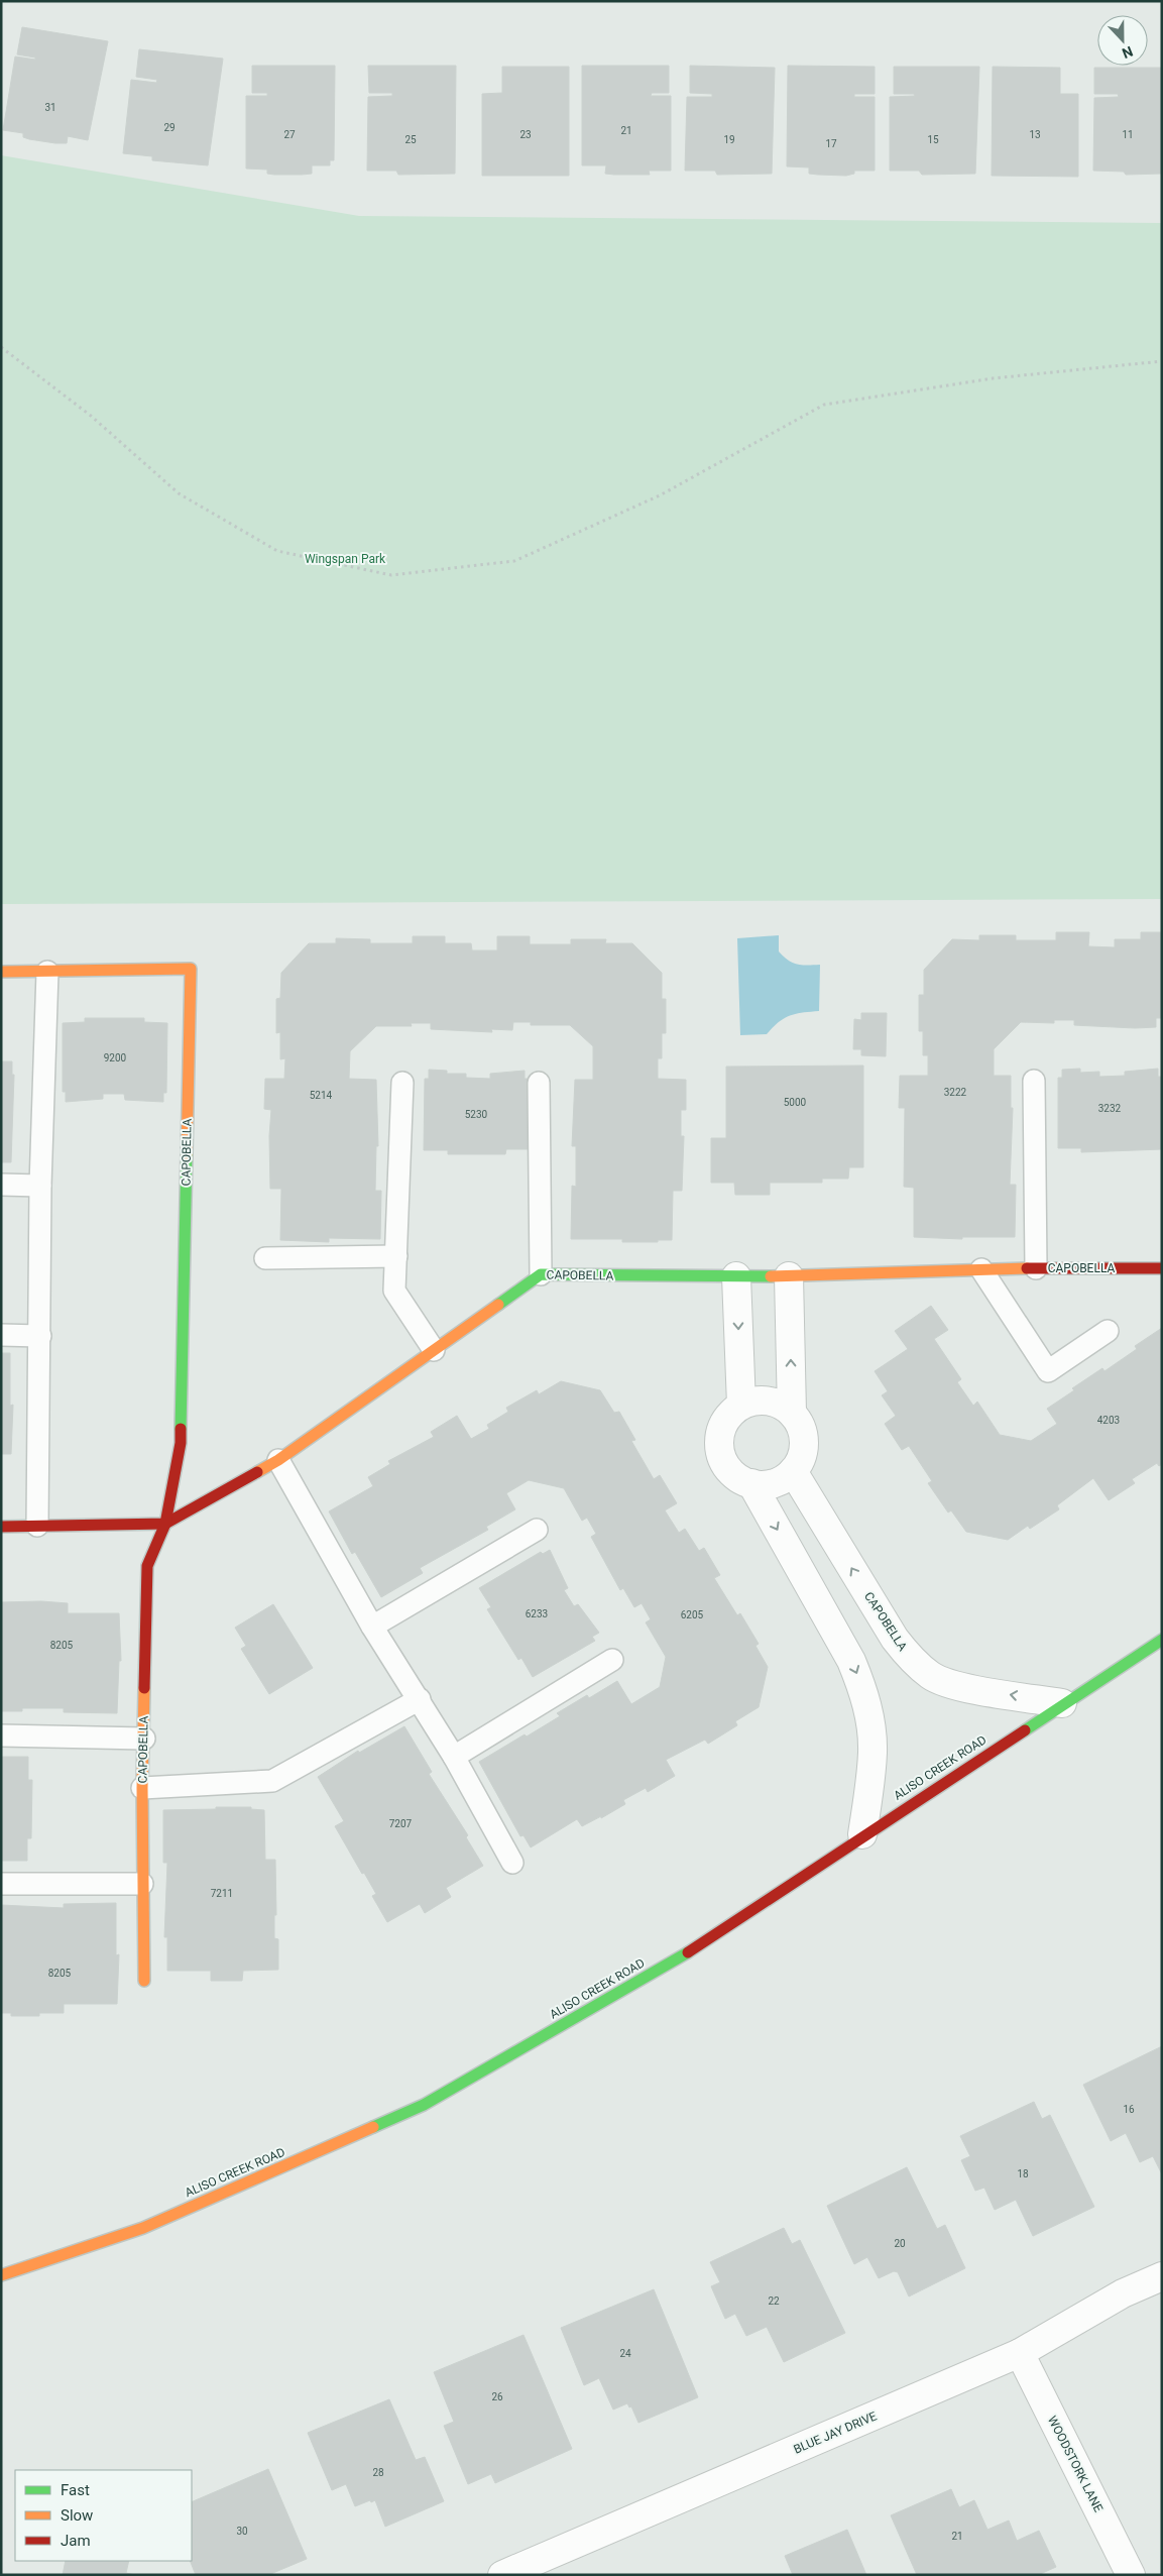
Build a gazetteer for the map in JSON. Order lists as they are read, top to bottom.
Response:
{
  "streets": {
    "street": [
      "CAPOBELLA",
      "ALISO CREEK ROAD",
      "BLUE JAY DRIVE",
      "WOODSTORK LANE"
    ]
  },
  "crossings": [
    ["CAPOBELLA", "ALISO CREEK ROAD"],
    ["BLUE JAY DRIVE", "WOODSTORK LANE"]
  ],
  "parks": ["Wingspan Park"],
  "house_numbers": [
    "31",
    "29",
    "21",
    "27",
    "23",
    "13",
    "11",
    "25",
    "19",
    "15",
    "17",
    "9200",
    "3222",
    "5214",
    "5000",
    "3232",
    "5230",
    "4203",
    "6233",
    "6205",
    "8205",
    "7207",
    "7211",
    "8205",
    "16",
    "18",
    "20",
    "22",
    "24",
    "26",
    "28",
    "30",
    "21"
  ],
  "legend": ["Fast", "Slow", "Jam"],
  "north": "bottom"
}
